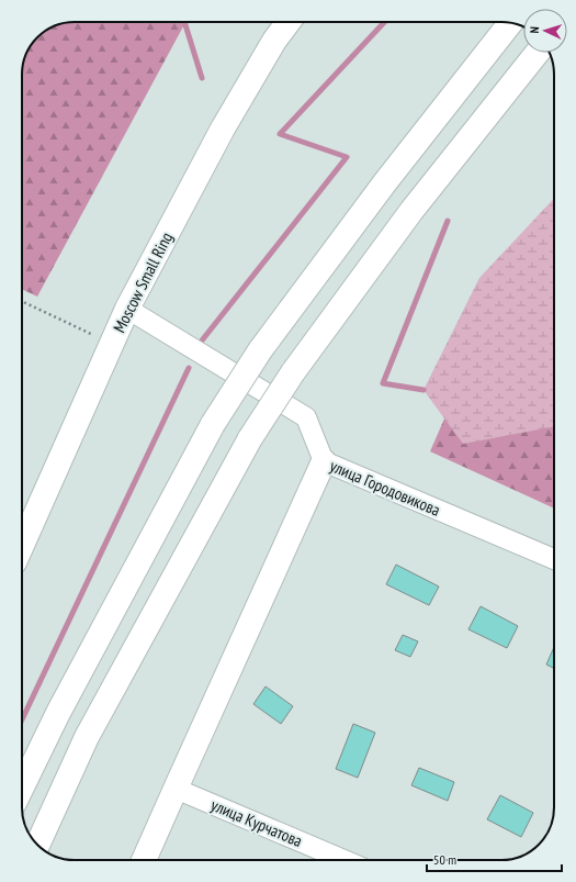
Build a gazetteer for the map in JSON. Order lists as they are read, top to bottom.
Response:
{
  "streets": {
    "main road": ["Moscow Small Ring"],
    "street": ["улица Городовикова", "улица Курчатова"]
  },
  "crossings": [
    ["Moscow Small Ring", "улица Городовикова"]
  ],
  "scale_bar": "50 m",
  "north": "left"
}
